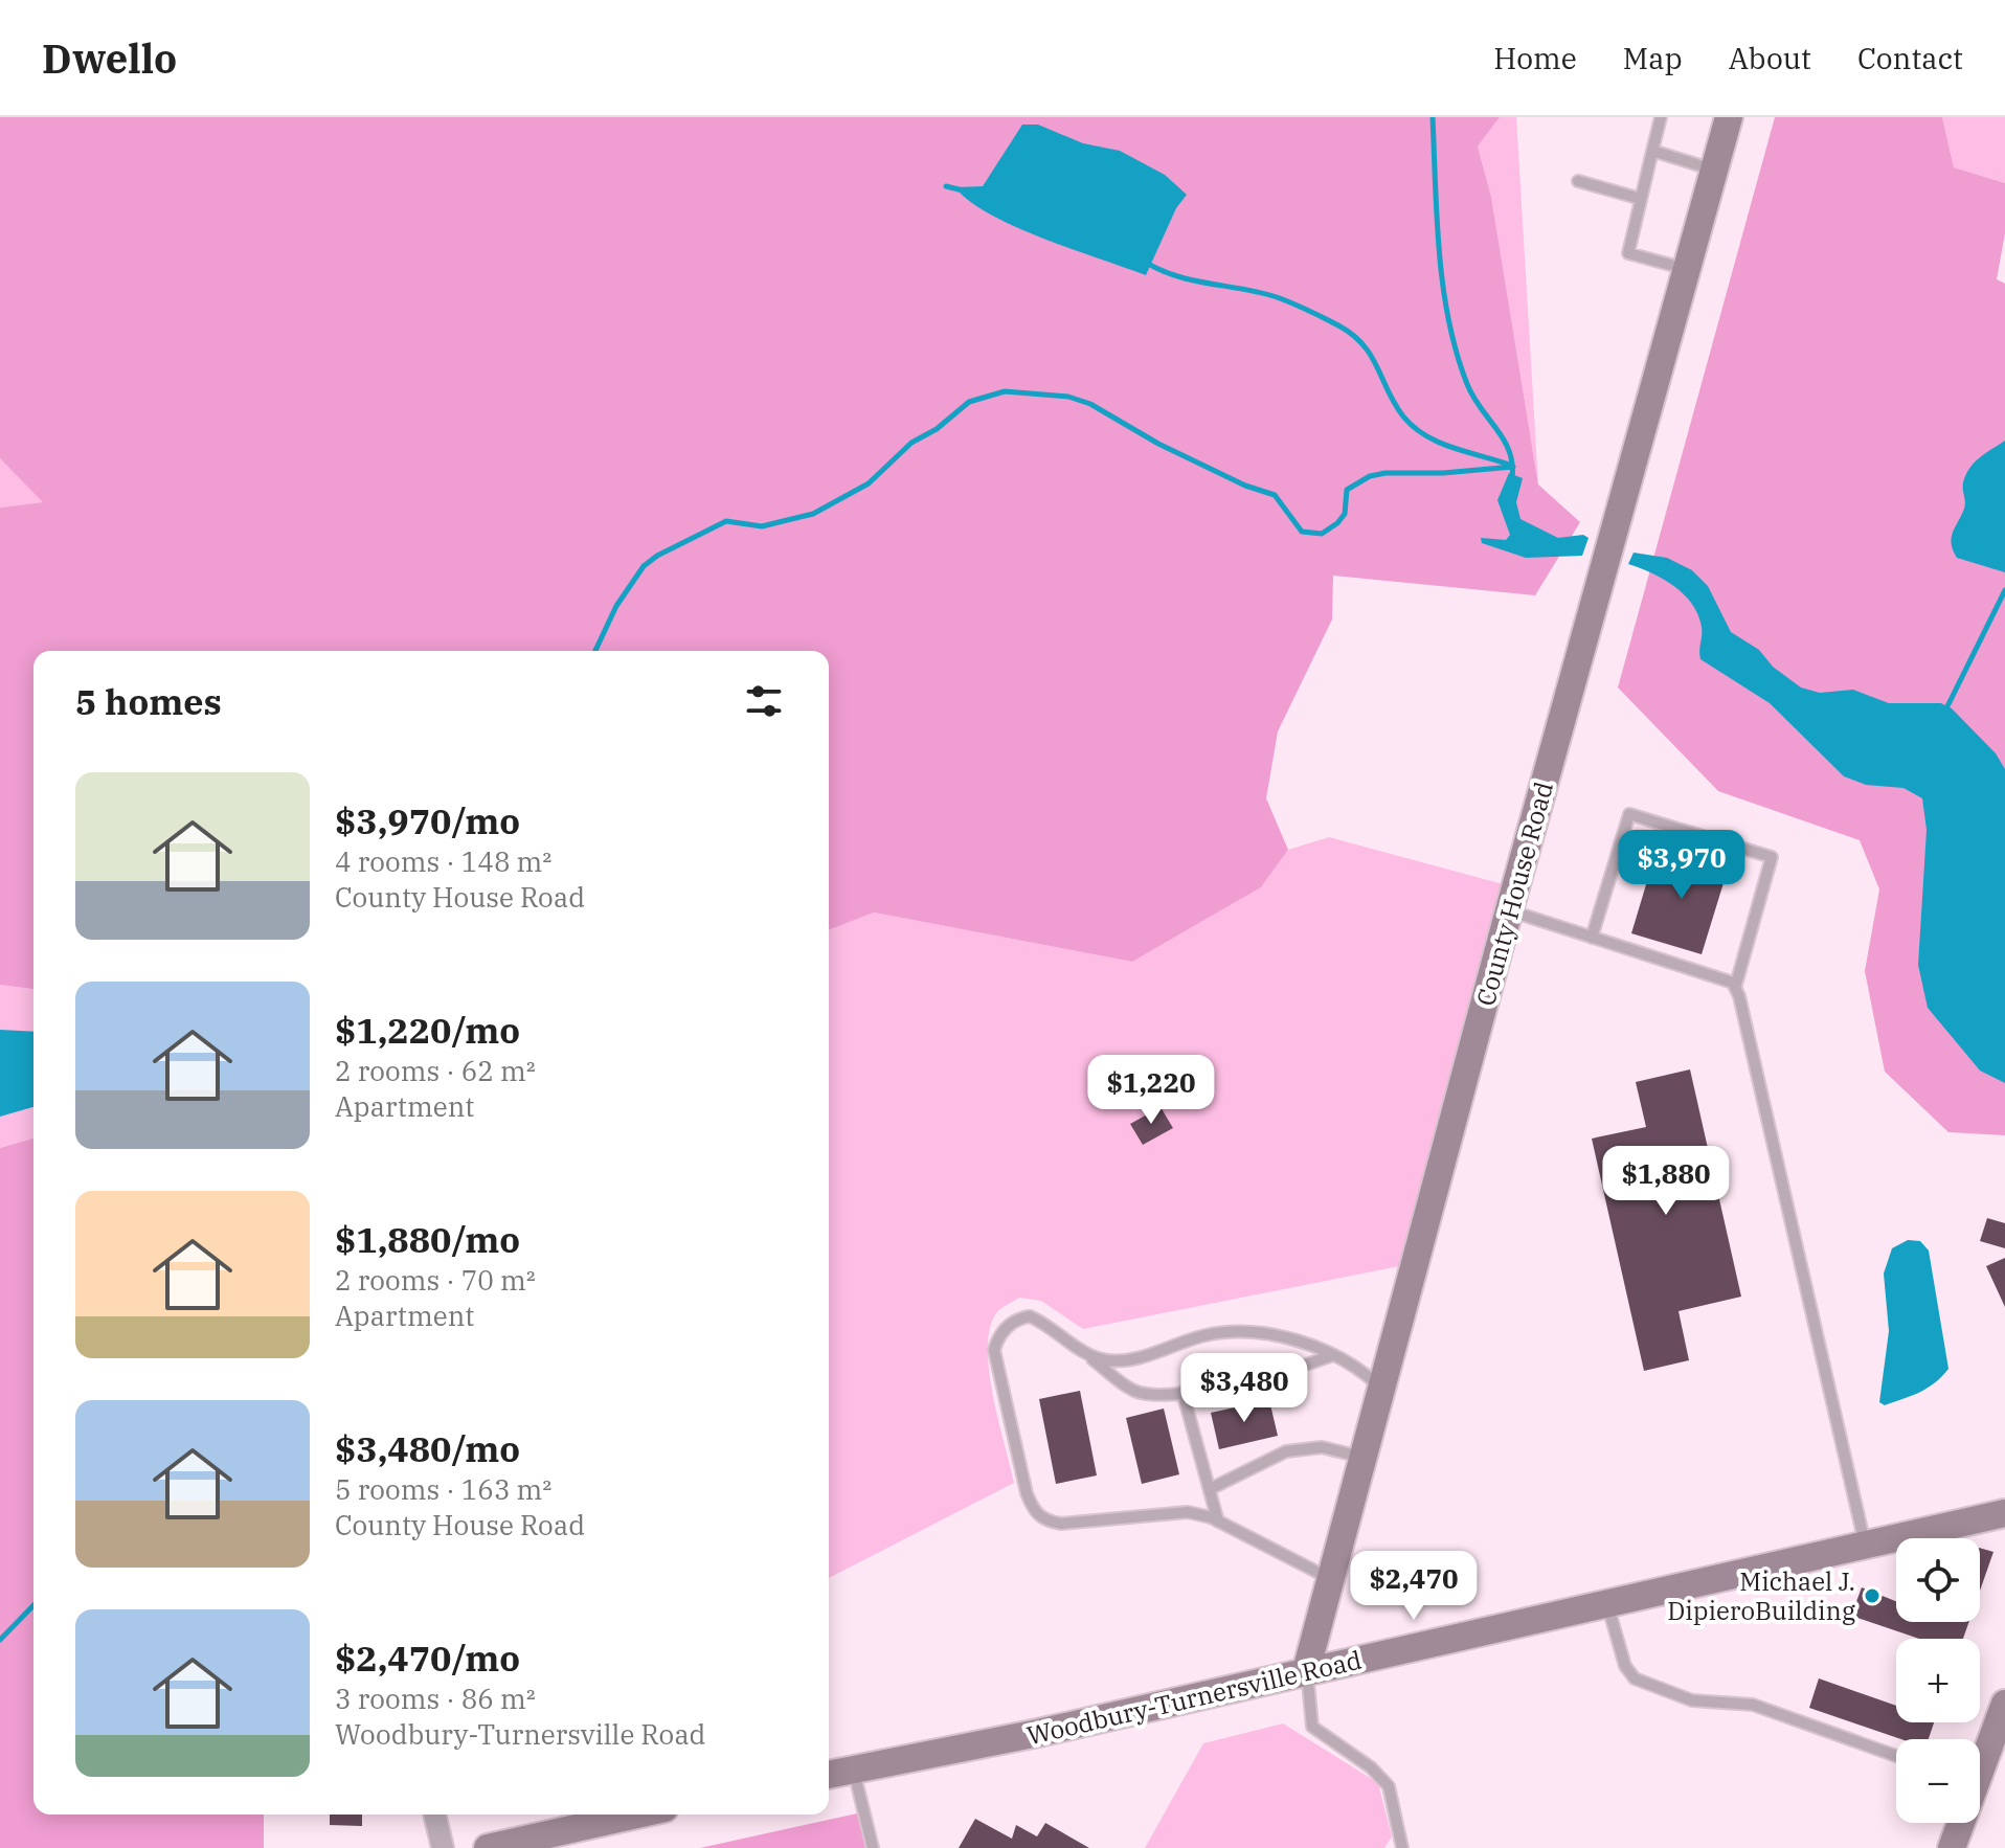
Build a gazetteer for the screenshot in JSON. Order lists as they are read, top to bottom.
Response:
{
  "streets": {
    "street": ["County House Road", "Woodbury-Turnersville Road"]
  },
  "crossings": [
    ["County House Road", "Woodbury-Turnersville Road"]
  ],
  "places": ["Michael J. DipieroBuilding"],
  "page": {
    "header": "Dwello",
    "nav": [
      "Home",
      "Map",
      "About",
      "Contact"
    ],
    "heading": "5 homes",
    "list": [
      {
        "name": "$3,970/mo",
        "note": "4 rooms · 148 m² · County House Road"
      },
      {
        "name": "$1,220/mo",
        "note": "2 rooms · 62 m² · Apartment"
      },
      {
        "name": "$1,880/mo",
        "note": "2 rooms · 70 m² · Apartment"
      },
      {
        "name": "$3,480/mo",
        "note": "5 rooms · 163 m² · County House Road"
      },
      {
        "name": "$2,470/mo",
        "note": "3 rooms · 86 m² · Woodbury-Turnersville Road"
      }
    ],
    "price": [
      "$3,970",
      "$1,220",
      "$1,880",
      "$3,480",
      "$2,470"
    ],
    "map_buttons": ["+", "−"]
  }
}
